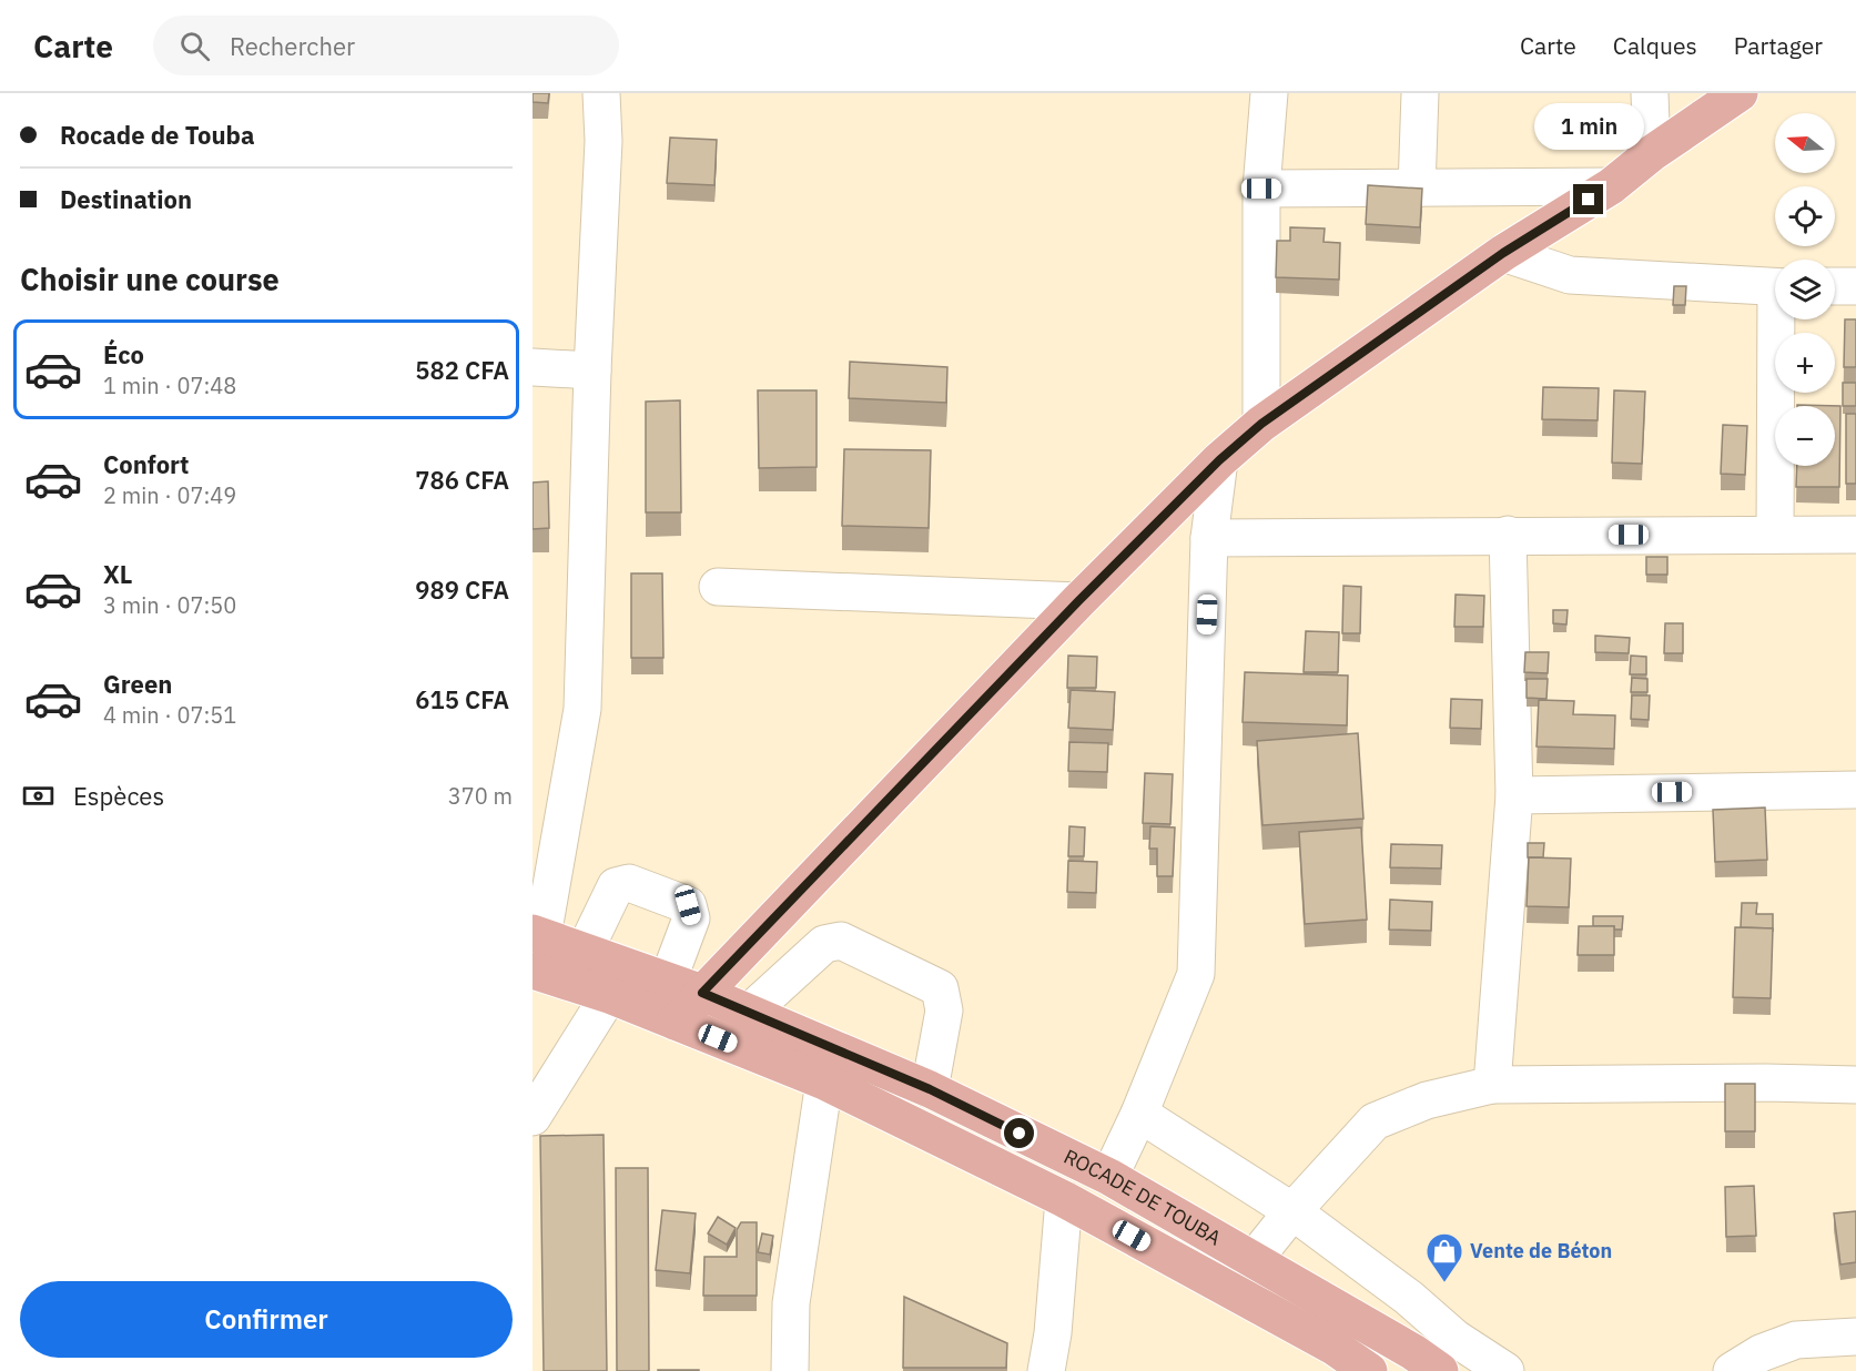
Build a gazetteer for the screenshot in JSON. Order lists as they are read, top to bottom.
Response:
{
  "streets": {
    "main road": ["ROCADE DE TOUBA"]
  },
  "places": {
    "shop": ["Vente de Béton"]
  },
  "north": "left",
  "page": {
    "header": "Carte",
    "search": "Rechercher",
    "nav": ["Carte", "Calques", "Partager"],
    "banner": ["Rocade de Touba", "Destination"],
    "bubble": "1 min",
    "map_buttons": ["+", "−"],
    "heading": "Choisir une course",
    "list": [
      {
        "name": "Éco",
        "note": "1 min · 07:48",
        "value": "582 CFA"
      },
      {
        "name": "Confort",
        "note": "2 min · 07:49",
        "value": "786 CFA"
      },
      {
        "name": "XL",
        "note": "3 min · 07:50",
        "value": "989 CFA"
      },
      {
        "name": "Green",
        "note": "4 min · 07:51",
        "value": "615 CFA"
      }
    ],
    "pay": ["Espèces", "370 m"],
    "buttons": "Confirmer"
  }
}
